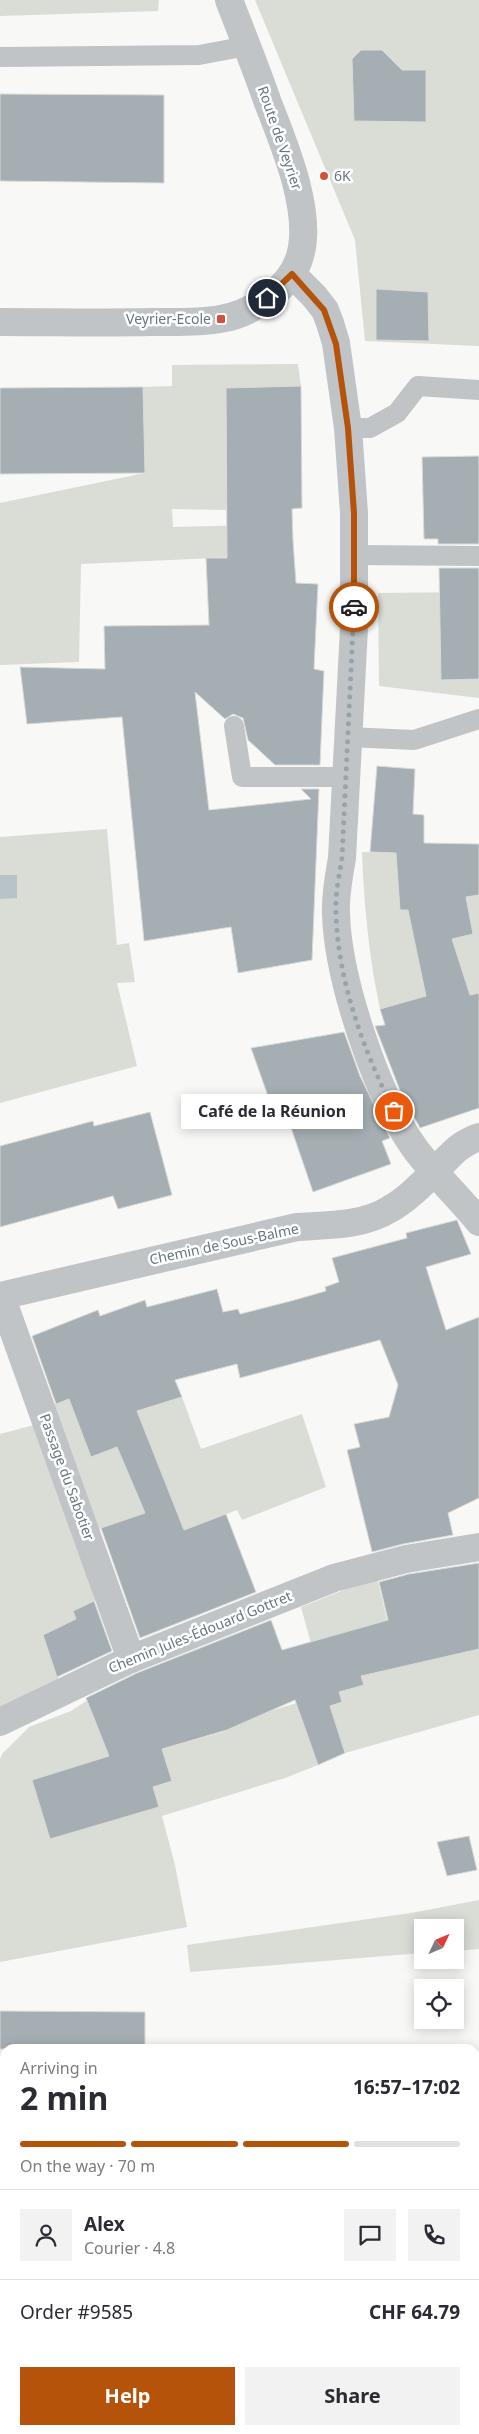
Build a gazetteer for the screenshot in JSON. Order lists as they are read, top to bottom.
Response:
{
  "streets": {
    "street": [
      "Route de Veyrier",
      "Chemin de Sous-Balme",
      "Passage du Sabotier",
      "Chemin Jules-Édouard Gottret"
    ]
  },
  "crossings": [
    ["Chemin de Sous-Balme", "Passage du Sabotier"],
    ["Passage du Sabotier", "Chemin Jules-Édouard Gottret"]
  ],
  "places": {
    "other": ["6K", "Café de la Réunion"],
    "transit": ["Veyrier-Ecole"]
  },
  "north": "top right",
  "page": {
    "bubble": "Café de la Réunion",
    "heading": ["2 min", "Arriving in", "16:57–17:02"],
    "panel": [
      "Alex",
      "Courier · 4.8",
      "Order #9585",
      "CHF 64.79"
    ],
    "bar": "On the way · 70 m",
    "buttons": ["Help", "Share"]
  }
}
